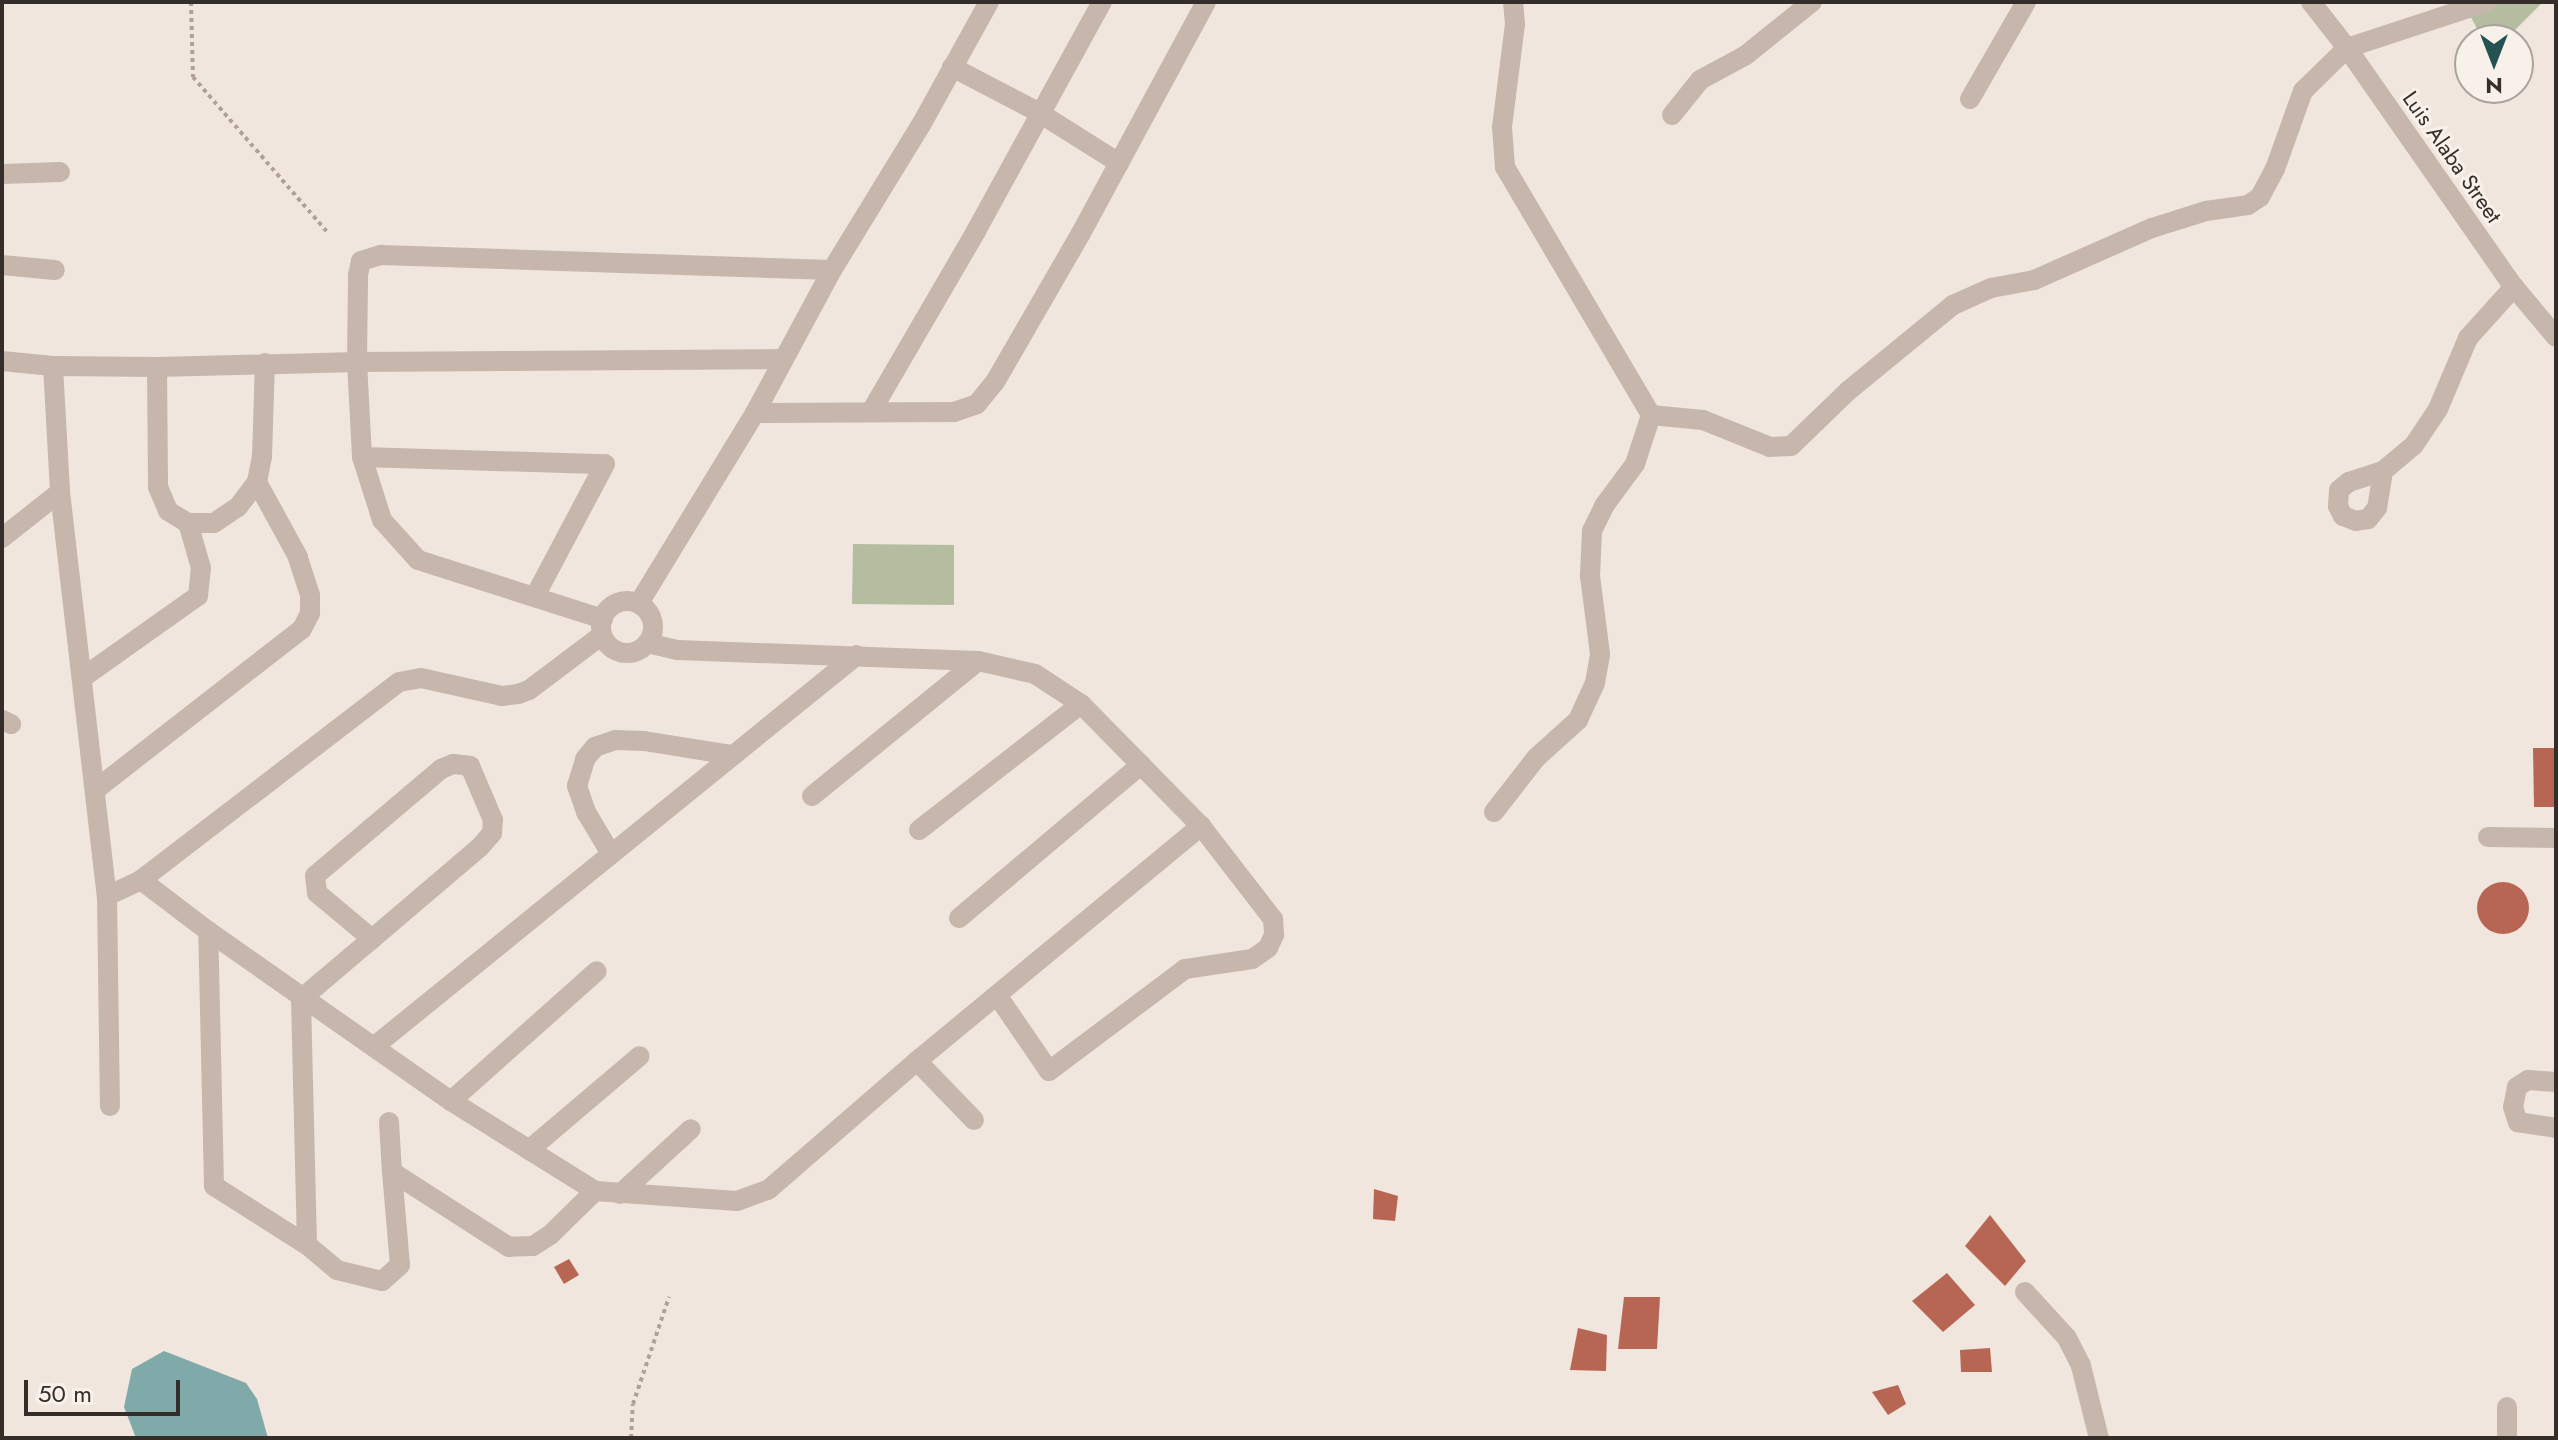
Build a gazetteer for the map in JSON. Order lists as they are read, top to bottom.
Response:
{
  "streets": {
    "street": ["Luis Alaba Street"]
  },
  "scale_bar": "50 m",
  "north": "bottom"
}
